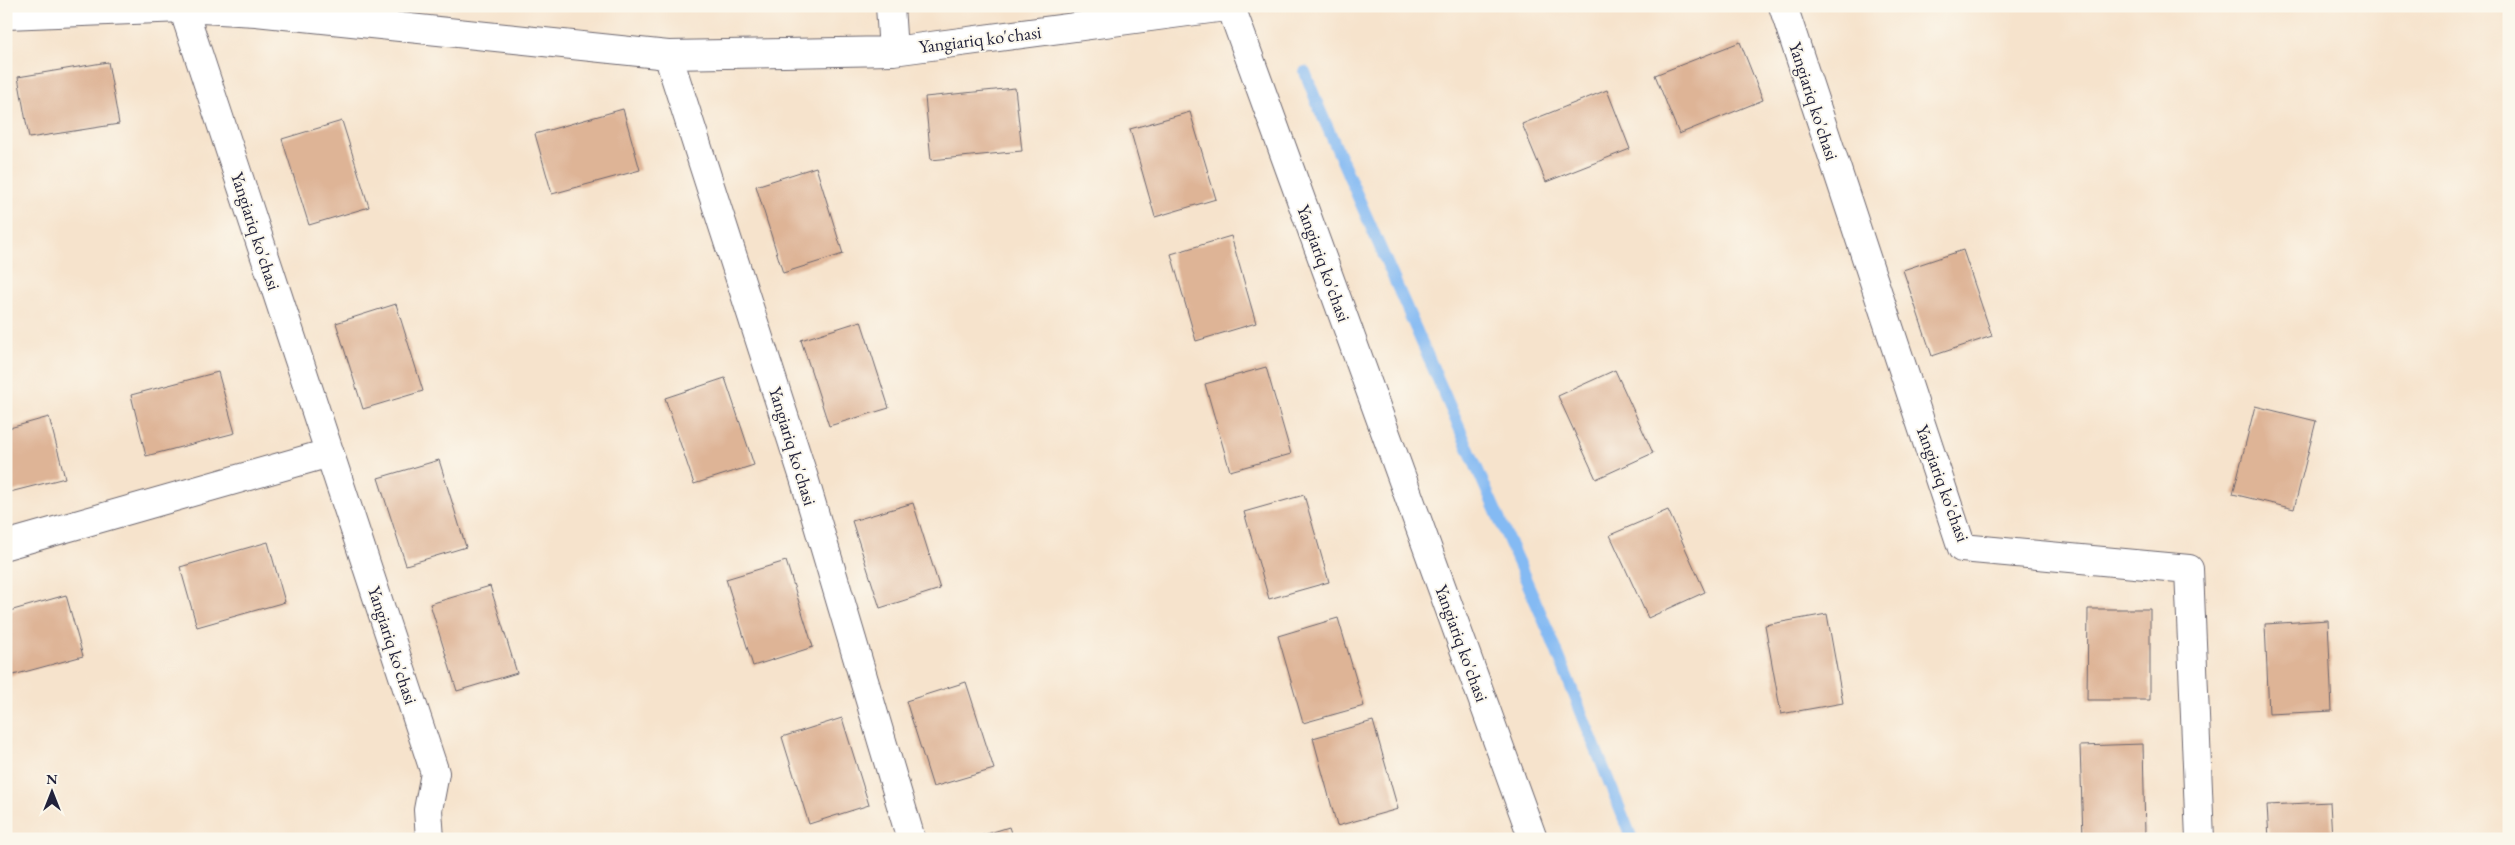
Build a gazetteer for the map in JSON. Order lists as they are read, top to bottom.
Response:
{
  "streets": {
    "street": ["Yangiariq ko'chasi"]
  },
  "north": "top"
}
